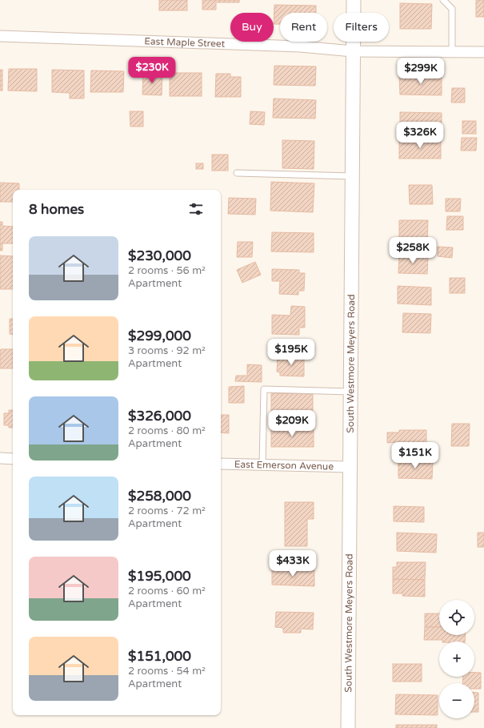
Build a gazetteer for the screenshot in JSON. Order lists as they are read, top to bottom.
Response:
{
  "streets": {
    "street": ["East Maple Street", "South Westmore Meyers Road", "East Emerson Avenue"]
  },
  "crossings": [
    ["East Maple Street", "South Westmore Meyers Road"],
    ["South Westmore Meyers Road", "East Emerson Avenue"]
  ],
  "page": {
    "chip": ["Buy", "Rent", "Filters"],
    "price": [
      "$230K",
      "$299K",
      "$326K",
      "$258K",
      "$195K",
      "$209K",
      "$151K",
      "$433K"
    ],
    "heading": "8 homes",
    "list": [
      {
        "name": "$230,000",
        "note": "2 rooms · 56 m² · Apartment"
      },
      {
        "name": "$299,000",
        "note": "3 rooms · 92 m² · Apartment"
      },
      {
        "name": "$326,000",
        "note": "2 rooms · 80 m² · Apartment"
      },
      {
        "name": "$258,000",
        "note": "2 rooms · 72 m² · Apartment"
      },
      {
        "name": "$195,000",
        "note": "2 rooms · 60 m² · Apartment"
      },
      {
        "name": "$151,000",
        "note": "2 rooms · 54 m² · Apartment"
      }
    ],
    "map_buttons": ["+", "−"]
  }
}
